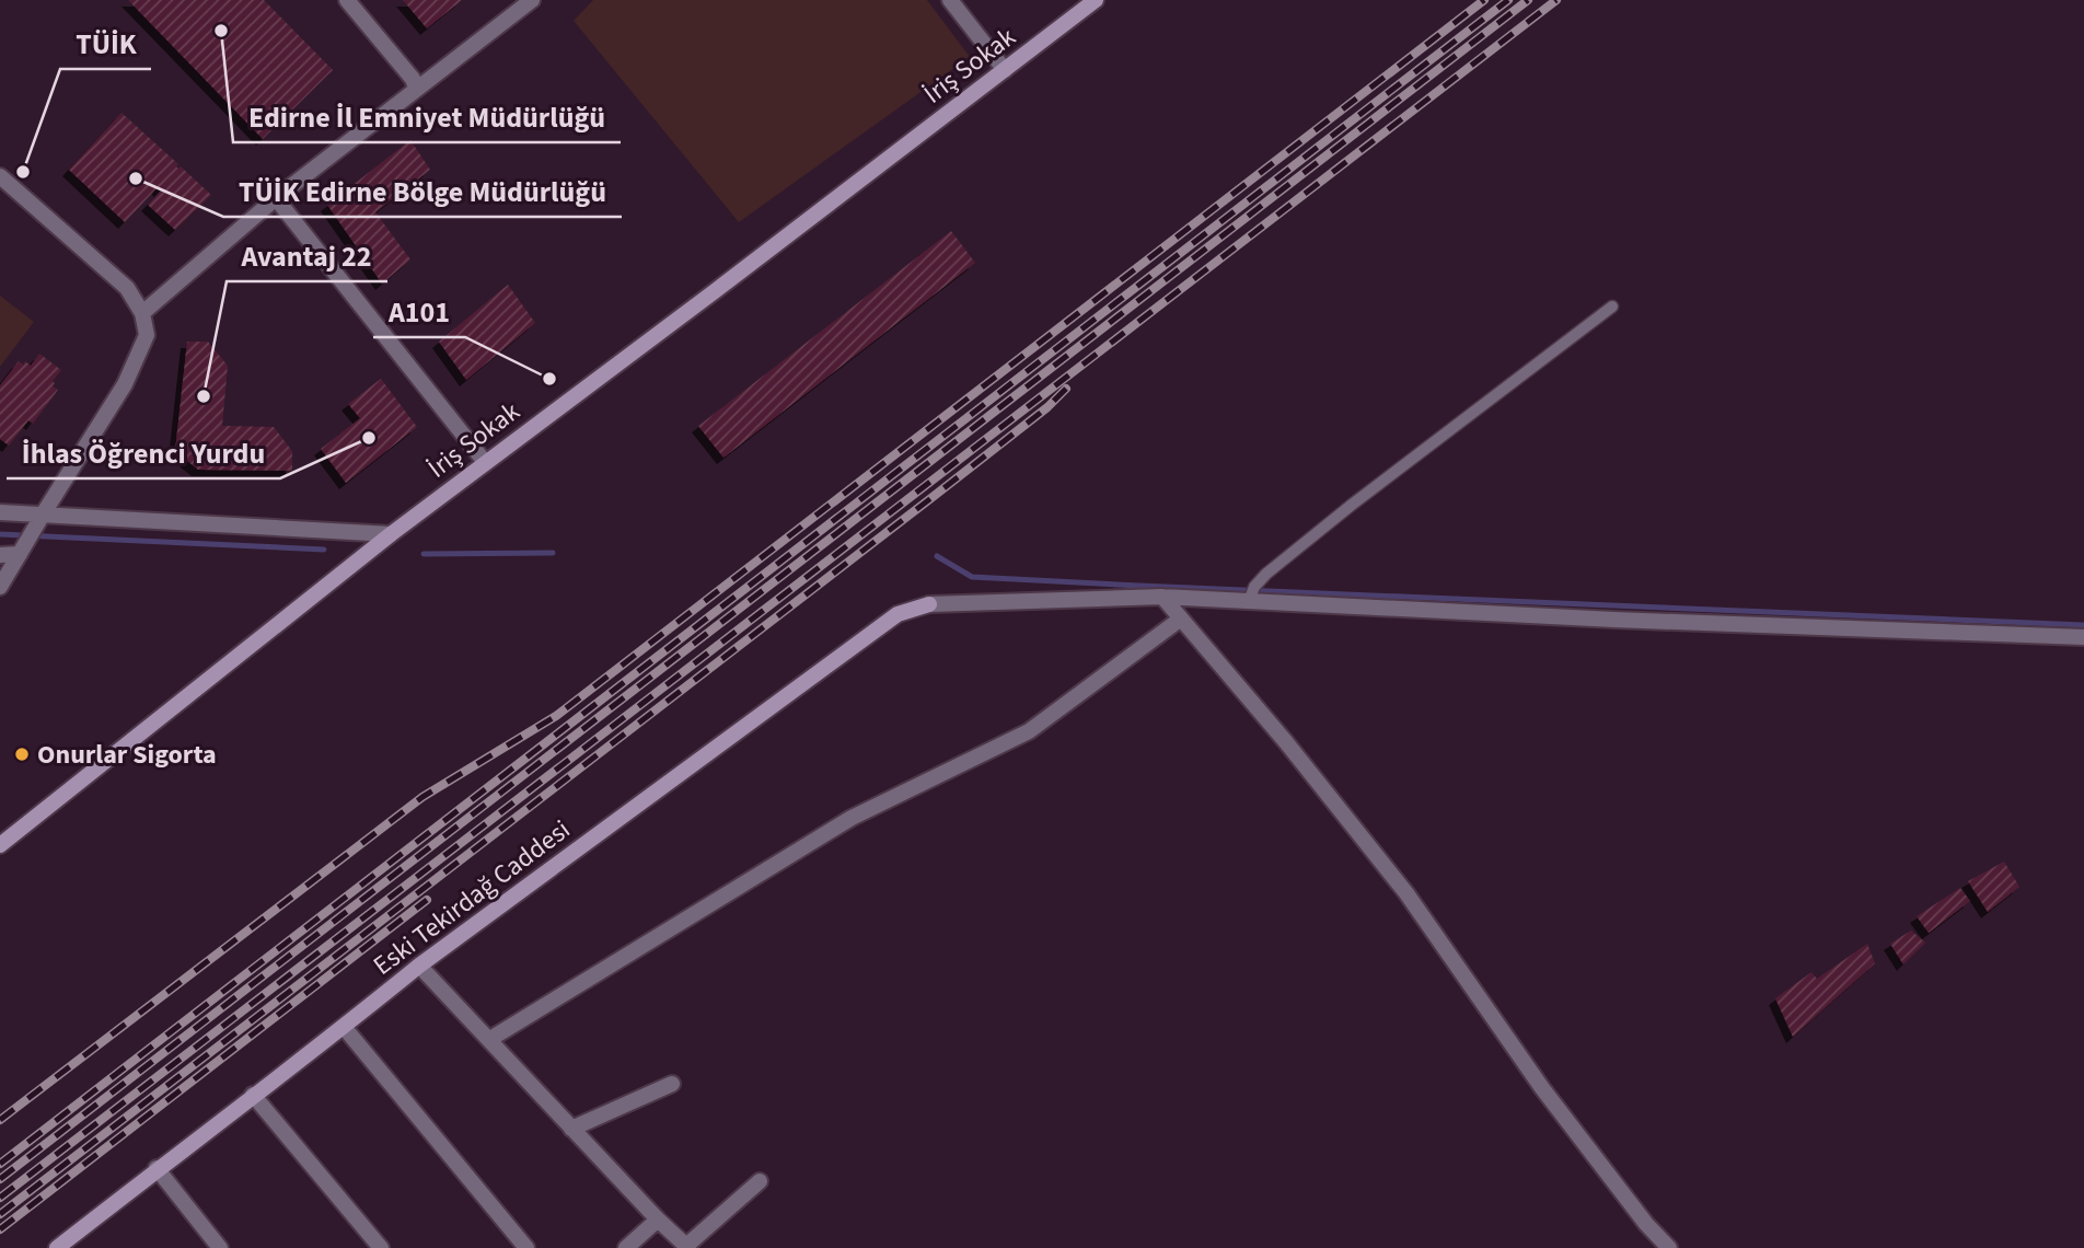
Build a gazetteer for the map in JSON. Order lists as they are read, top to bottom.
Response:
{
  "streets": {
    "main road": ["İriş Sokak", "Eski Tekirdağ Caddesi"]
  },
  "places": [
    "Edirne İl Emniyet Müdürlüğü",
    "TÜİK",
    "TÜİK Edirne Bölge Müdürlüğü",
    "A101",
    "Avantaj 22",
    "İhlas Öğrenci Yurdu",
    "Onurlar Sigorta"
  ]
}
